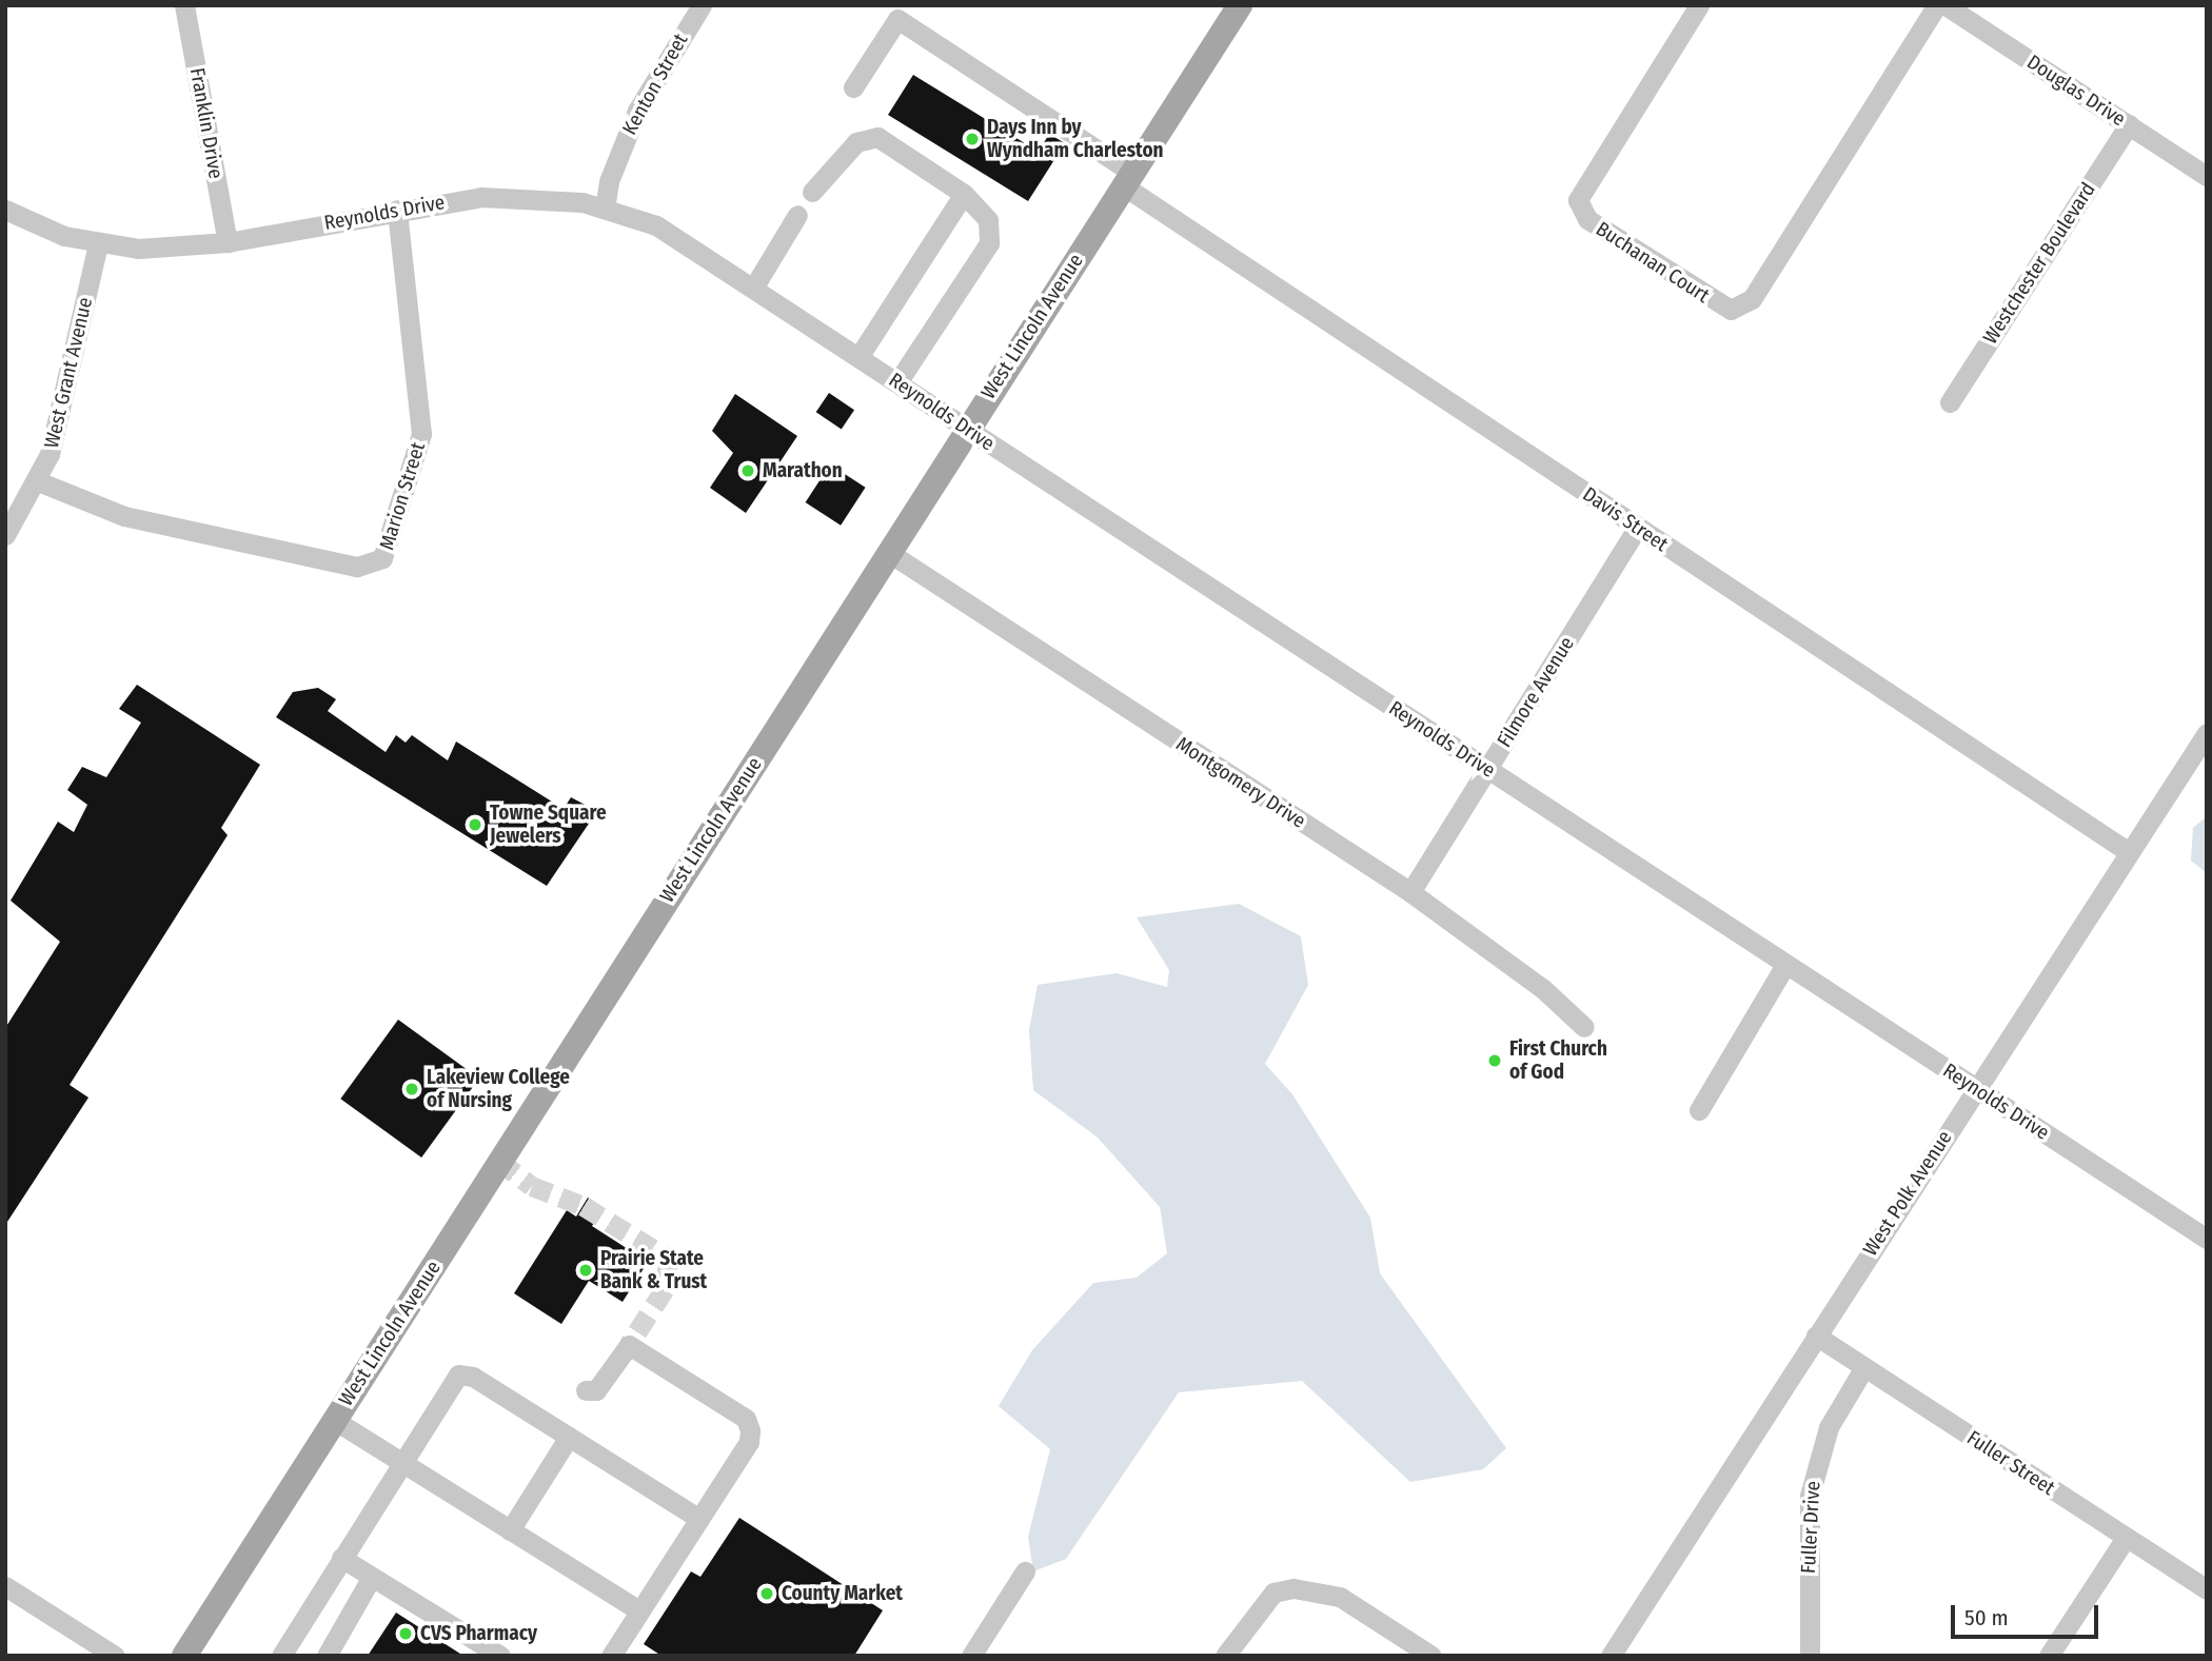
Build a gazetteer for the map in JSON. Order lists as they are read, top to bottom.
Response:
{
  "streets": {
    "main road": ["West Lincoln Avenue"],
    "street": [
      "Kenton Street",
      "Douglas Drive",
      "Franklin Drive",
      "Reynolds Drive",
      "Buchanan Court",
      "Westchester Boulevard",
      "West Grant Avenue",
      "Marion Street",
      "Davis Street",
      "Filmore Avenue",
      "Montgomery Drive",
      "West Polk Avenue",
      "Fuller Street",
      "Fuller Drive"
    ]
  },
  "crossings": [
    ["Kenton Street", "Reynolds Drive"],
    ["Douglas Drive", "Westchester Boulevard"],
    ["Franklin Drive", "Reynolds Drive"],
    ["Reynolds Drive", "West Lincoln Avenue"],
    ["Reynolds Drive", "West Grant Avenue"],
    ["Reynolds Drive", "Marion Street"],
    ["Reynolds Drive", "Filmore Avenue"],
    ["Reynolds Drive", "West Polk Avenue"],
    ["West Lincoln Avenue", "Davis Street"],
    ["West Lincoln Avenue", "Montgomery Drive"],
    ["West Grant Avenue", "Marion Street"],
    ["Davis Street", "Filmore Avenue"],
    ["Davis Street", "West Polk Avenue"],
    ["Filmore Avenue", "Montgomery Drive"],
    ["West Polk Avenue", "Fuller Street"],
    ["Fuller Street", "Fuller Drive"]
  ],
  "places": [
    "Days Inn by Wyndham Charleston",
    "Marathon",
    "Towne Square Jewelers",
    "First Church of God",
    "Lakeview College of Nursing",
    "Prairie State Bank & Trust",
    "County Market",
    "CVS Pharmacy"
  ],
  "scale_bar": "50 m"
}
